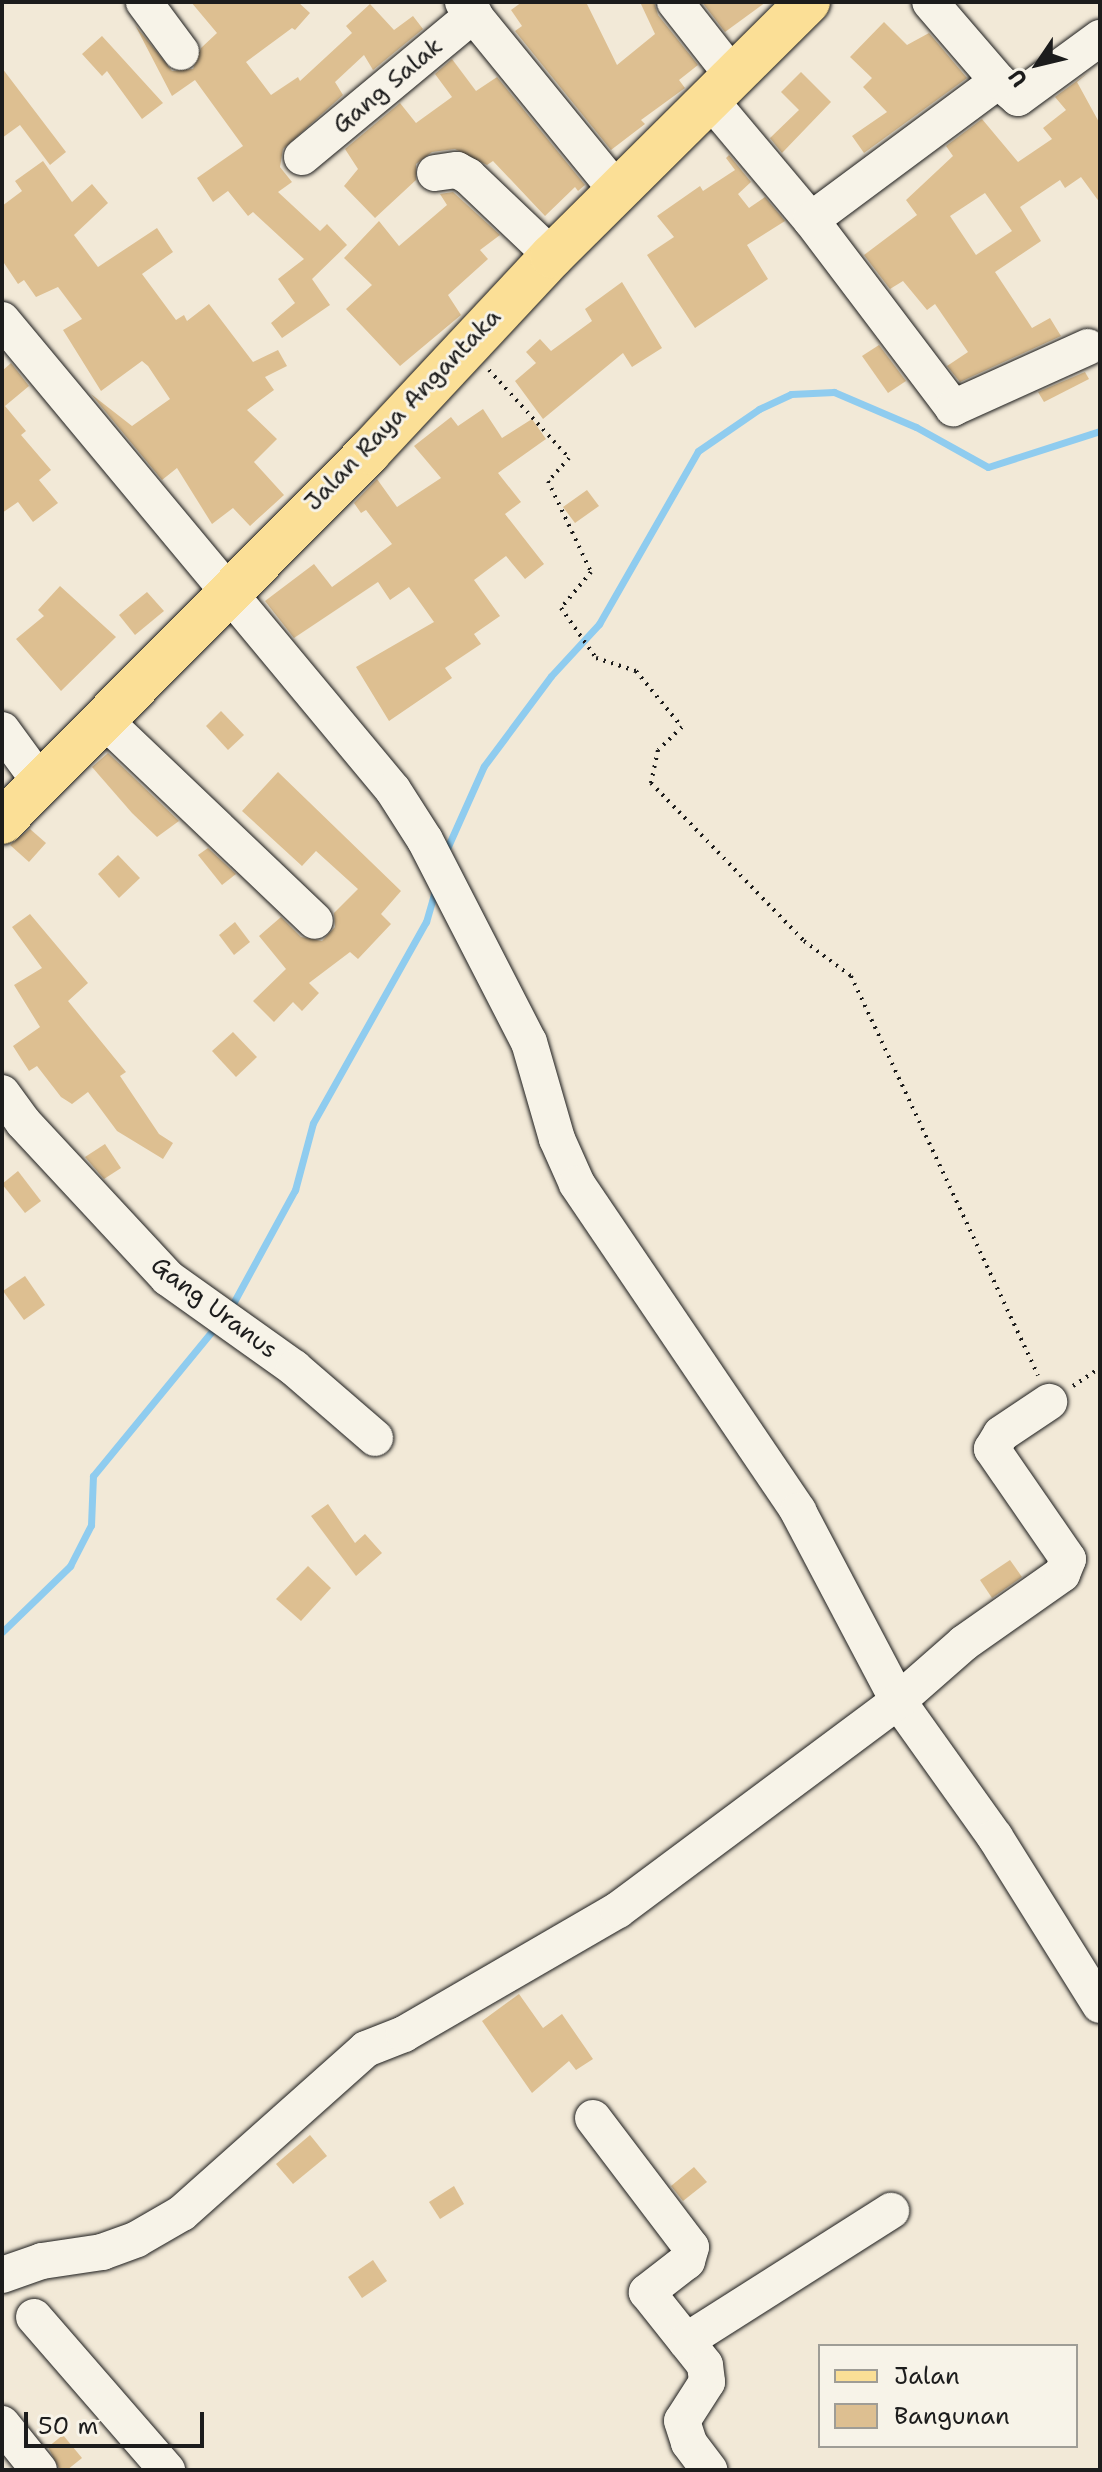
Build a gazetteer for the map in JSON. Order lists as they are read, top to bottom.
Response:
{
  "streets": {
    "main road": ["Jalan Raya Angantaka"],
    "street": ["Gang Salak", "Gang Uranus"]
  },
  "legend": ["Jalan", "Bangunan"],
  "scale_bar": "50 m",
  "north": "bottom left"
}
